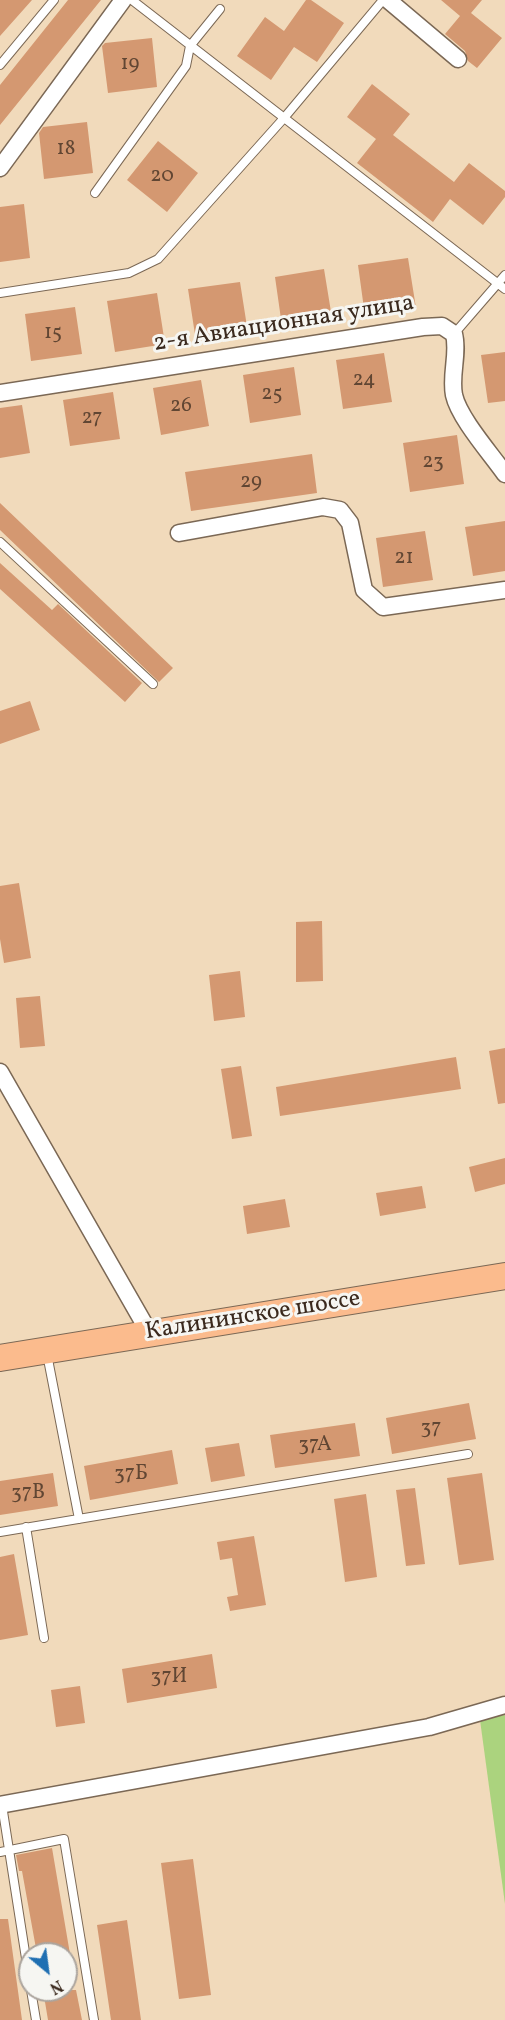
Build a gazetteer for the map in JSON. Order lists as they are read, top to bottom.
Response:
{
  "streets": {
    "main road": ["Калининское шоссе"],
    "street": ["2-я Авиационная улица"]
  },
  "house_numbers": [
    "19",
    "18",
    "20",
    "15",
    "24",
    "25",
    "26",
    "27",
    "23",
    "29",
    "21",
    "37",
    "37А",
    "37Б",
    "37В",
    "37И"
  ],
  "north": "bottom right"
}
